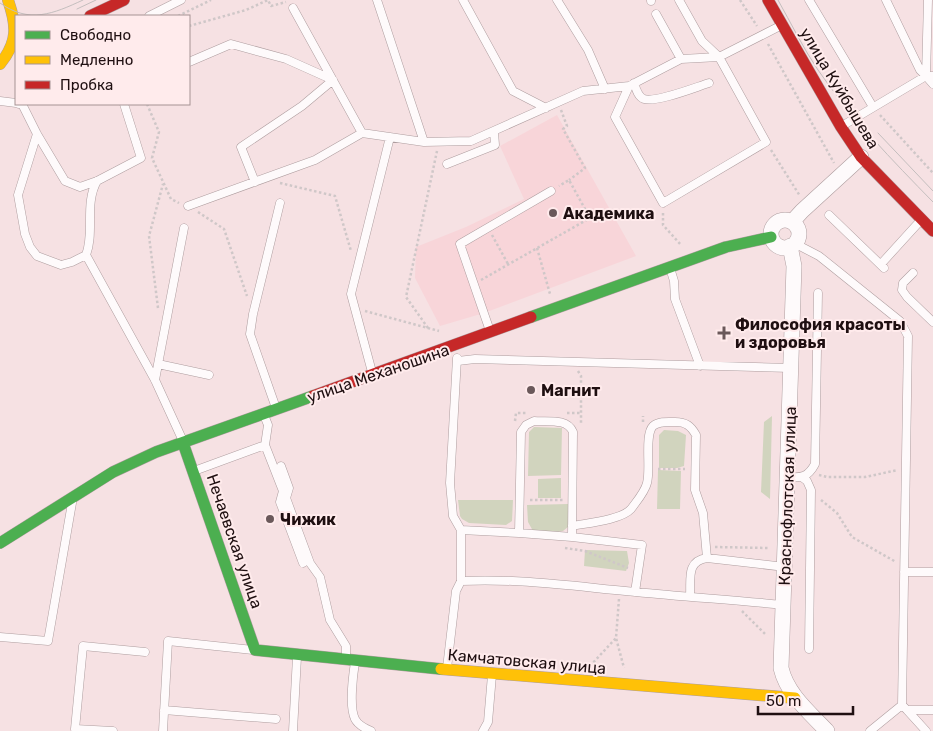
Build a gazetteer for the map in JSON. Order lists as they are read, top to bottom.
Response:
{
  "streets": {
    "street": [
      "улица Куйбышева",
      "улица Механошина",
      "Краснофлотская улица",
      "Нечаевская улица",
      "Камчатовская улица"
    ]
  },
  "crossings": [
    ["улица Механошина", "Краснофлотская улица"],
    ["улица Механошина", "Нечаевская улица"],
    ["Краснофлотская улица", "Камчатовская улица"],
    ["Нечаевская улица", "Камчатовская улица"]
  ],
  "places": {
    "other": ["Академика", "Магнит", "Чижик"],
    "health": ["Философия красоты и здоровья"]
  },
  "legend": ["Свободно", "Медленно", "Пробка"],
  "scale_bar": "50 m"
}
